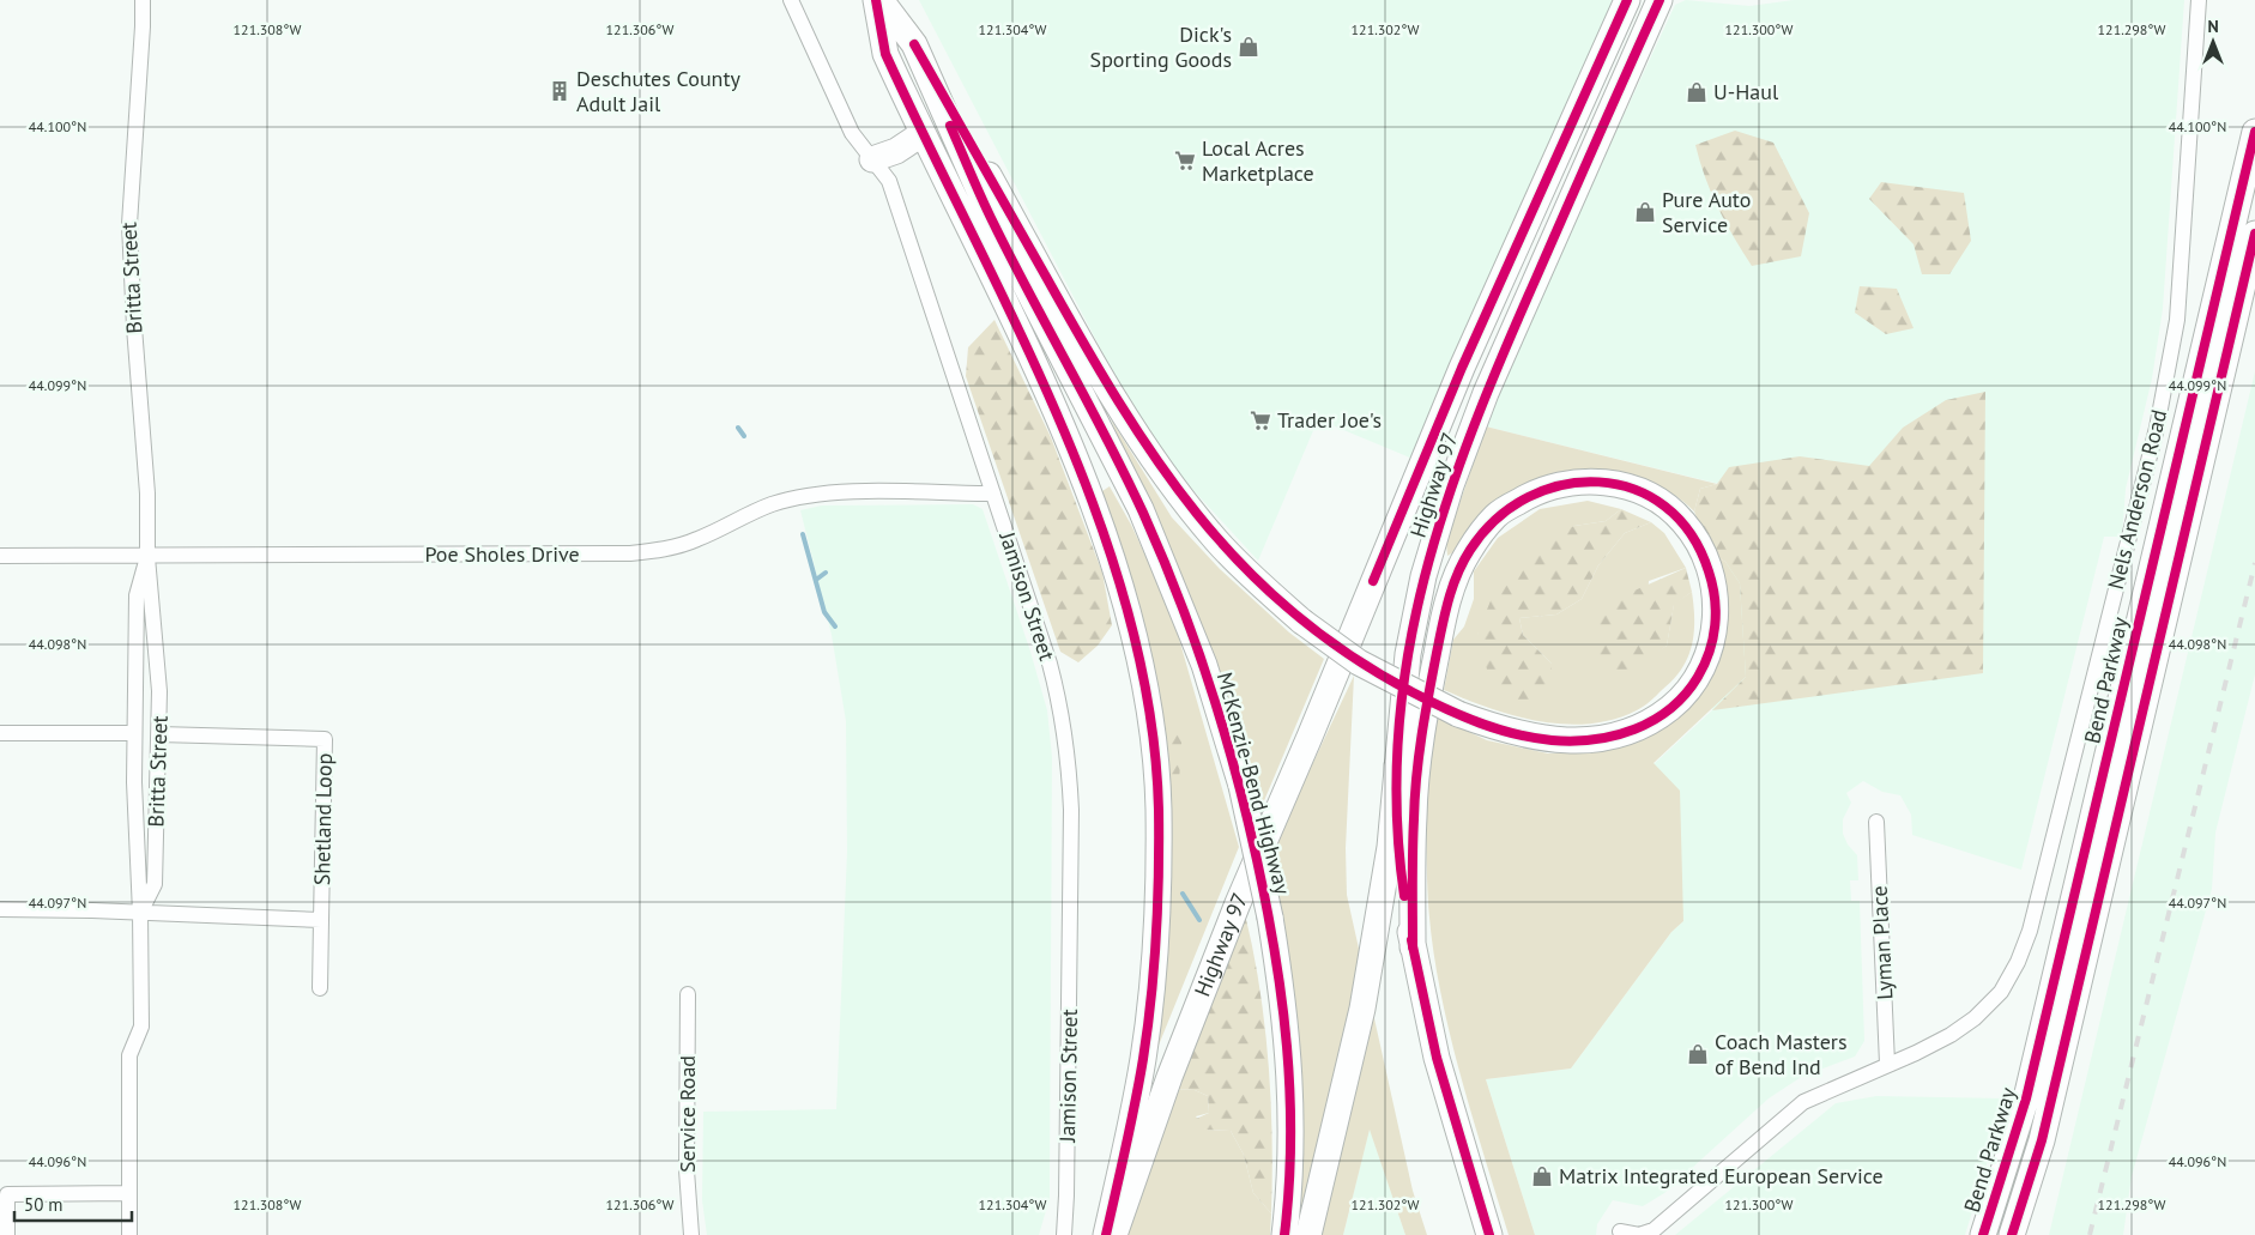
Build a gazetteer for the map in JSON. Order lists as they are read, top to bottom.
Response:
{
  "streets": {
    "main road": ["Highway 97", "Bend Parkway", "McKenzie-Bend Highway"],
    "street": [
      "Britta Street",
      "Nels Anderson Road",
      "Poe Sholes Drive",
      "Jamison Street",
      "Shetland Loop",
      "Lyman Place",
      "Service Road"
    ]
  },
  "crossings": [
    ["Britta Street", "Poe Sholes Drive"],
    ["Britta Street", "Shetland Loop"],
    ["Nels Anderson Road", "Lyman Place"],
    ["Poe Sholes Drive", "Jamison Street"]
  ],
  "places": {
    "shop": [
      "Dick's Sporting Goods",
      "U-Haul",
      "Pure Auto Service",
      "Coach Masters of Bend Ind",
      "Matrix Integrated European Service"
    ],
    "building": ["Deschutes County Adult Jail"],
    "supermarket": ["Local Acres Marketplace", "Trader Joe's"]
  },
  "scale_bar": "50 m",
  "north": "top",
  "coordinates": [
    "121.308°W",
    "121.306°W",
    "121.304°W",
    "121.302°W",
    "121.300°W",
    "121.298°W",
    "44.100°N",
    "44.099°N",
    "44.098°N",
    "44.097°N",
    "44.096°N"
  ]
}
